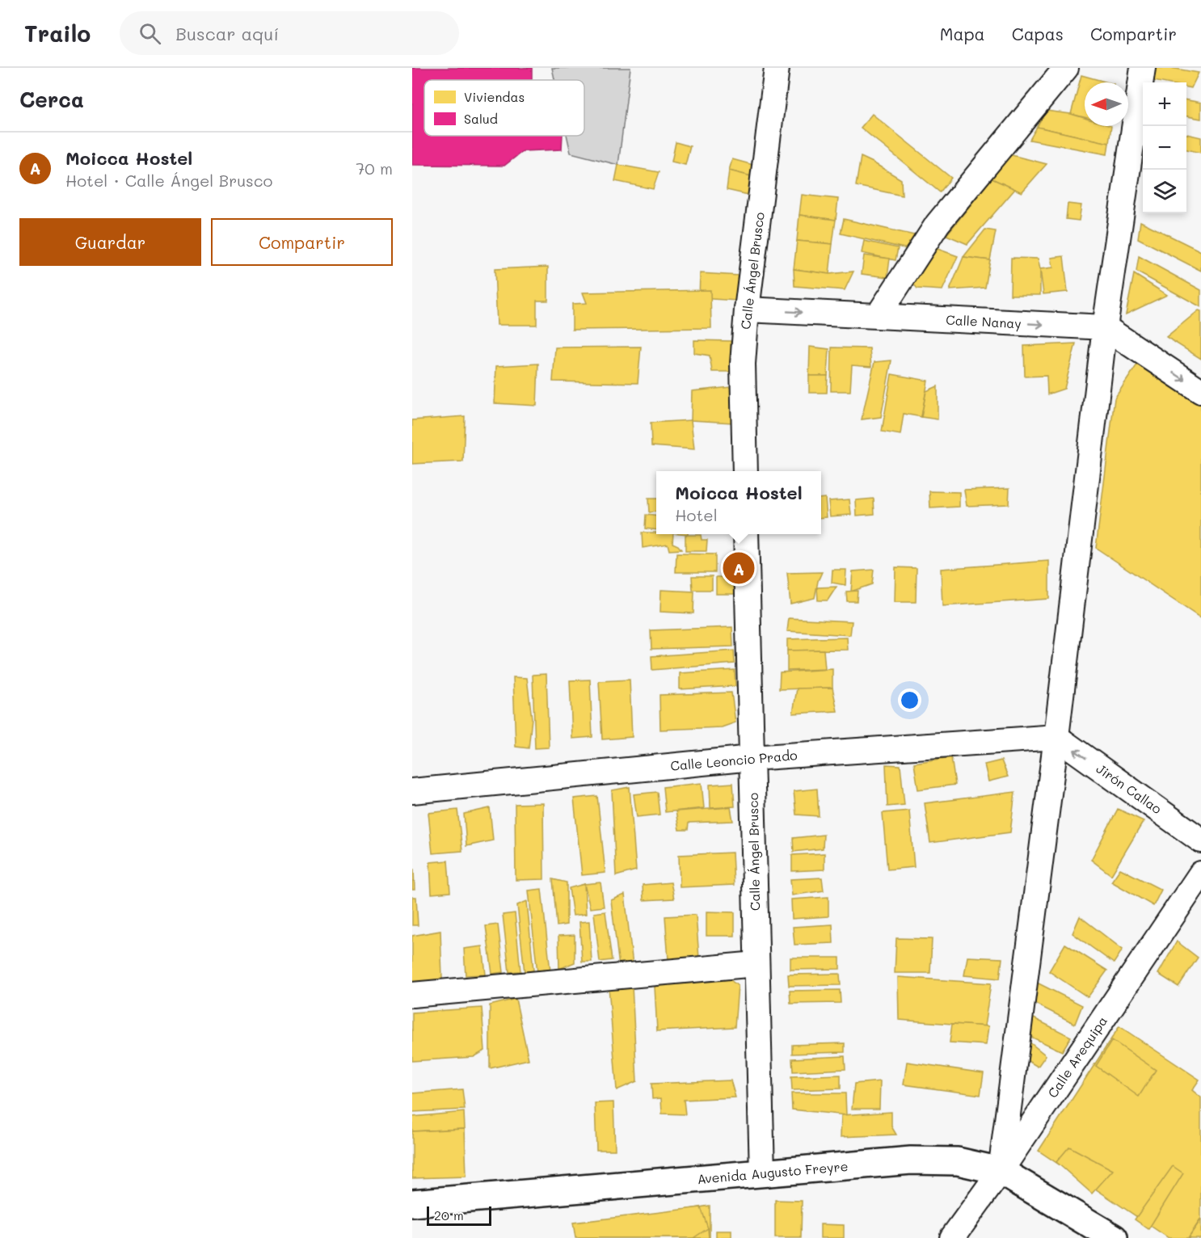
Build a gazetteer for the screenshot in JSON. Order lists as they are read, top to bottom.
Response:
{
  "streets": {
    "main road": ["Avenida Augusto Freyre"],
    "street": [
      "Calle Ángel Brusco",
      "Calle Nanay",
      "Calle Leoncio Prado",
      "Jirón Callao",
      "Calle Arequipa"
    ]
  },
  "crossings": [
    ["Calle Ángel Brusco", "Calle Nanay"],
    ["Calle Ángel Brusco", "Calle Leoncio Prado"],
    ["Calle Ángel Brusco", "Avenida Augusto Freyre"],
    ["Calle Leoncio Prado", "Jirón Callao"],
    ["Calle Arequipa", "Avenida Augusto Freyre"]
  ],
  "one_way": ["Calle Nanay", "Jirón Callao"],
  "legend": ["Viviendas", "Salud"],
  "scale_bar": "20 m",
  "north": "left",
  "page": {
    "header": "Trailo",
    "search": "Buscar aquí",
    "nav": ["Mapa", "Capas", "Compartir"],
    "heading": "Cerca",
    "map_buttons": ["+", "−"],
    "list": [
      {
        "mark": "A",
        "name": "Moicca Hostel",
        "note": "Hotel · Calle Ángel Brusco",
        "value": "70 m"
      }
    ],
    "buttons": ["Guardar", "Compartir"],
    "popup": ["Moicca Hostel", "Hotel"],
    "pins": "A",
    "scale": "20 m"
  }
}
